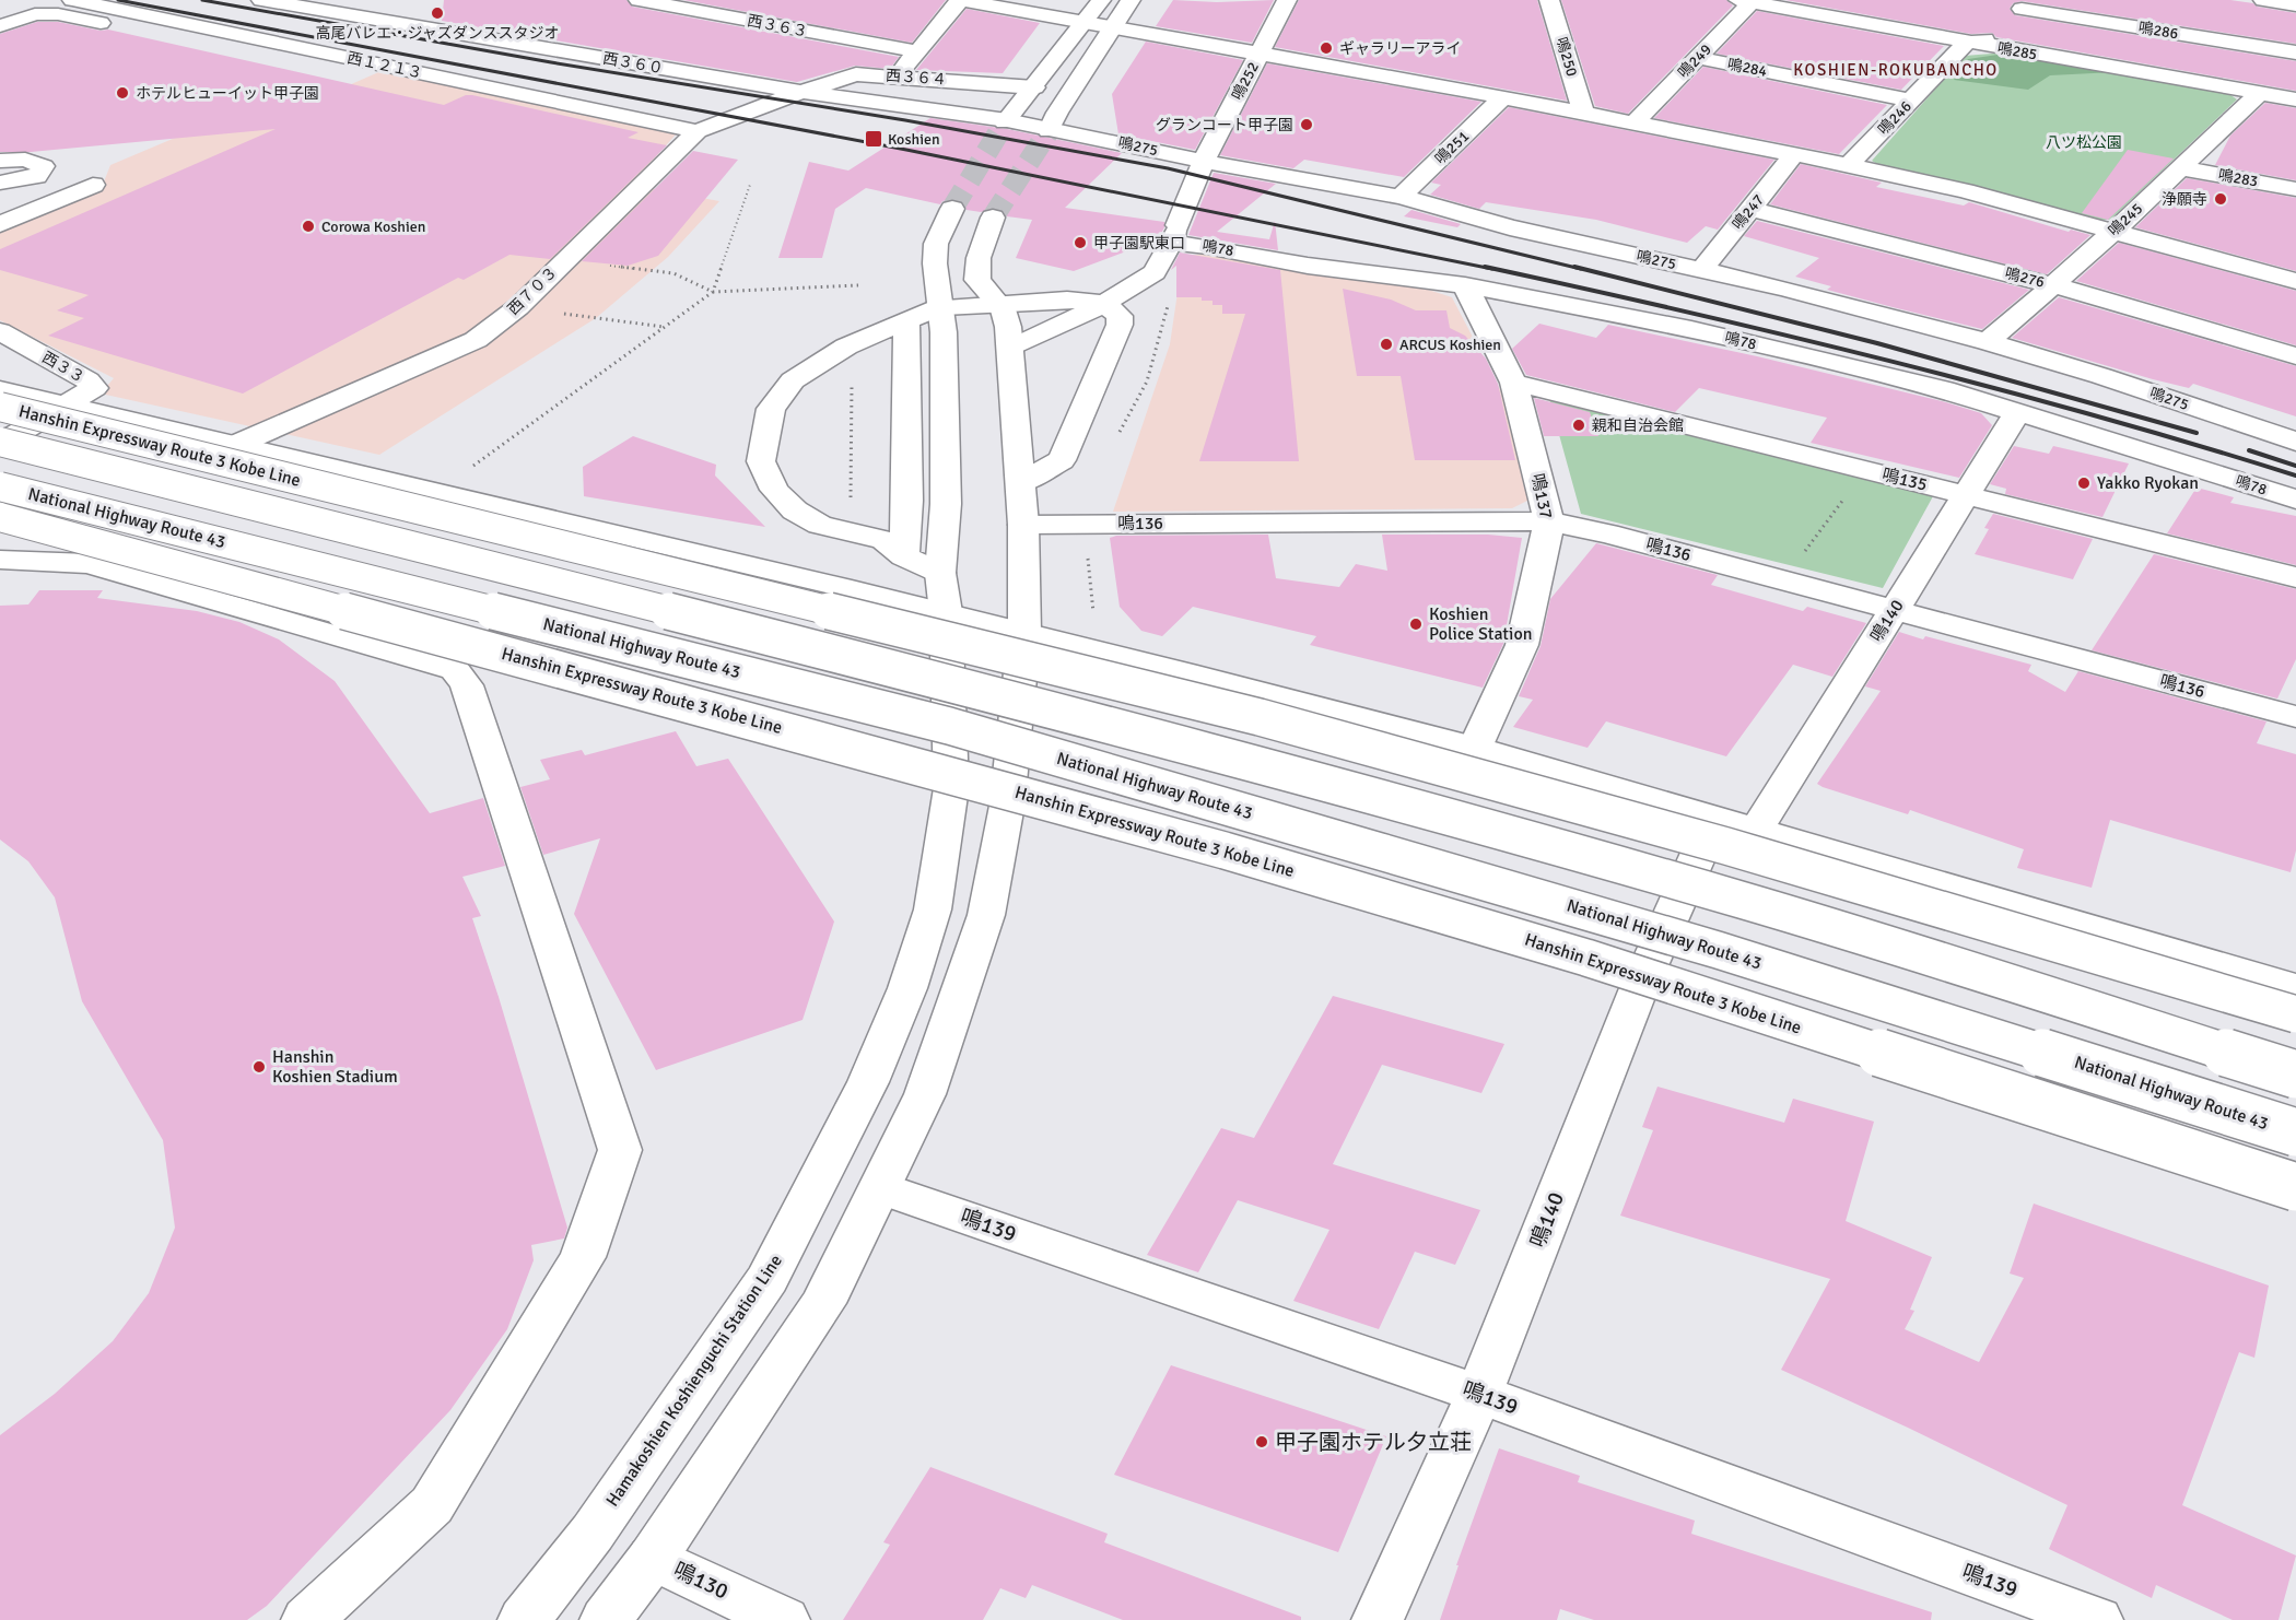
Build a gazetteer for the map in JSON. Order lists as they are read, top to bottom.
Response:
{
  "streets": {
    "main road": [
      "西３６３",
      "鳴286",
      "鳴285",
      "鳴250",
      "鳴249",
      "西３６０",
      "西１２１３",
      "鳴284",
      "西３６４",
      "鳴252",
      "鳴246",
      "鳴275",
      "鳴251",
      "鳴283",
      "鳴247",
      "鳴245",
      "鳴78",
      "鳴276",
      "西７０３",
      "西３３",
      "Hanshin Expressway Route 3 Kobe Line",
      "鳴135",
      "鳴137",
      "National Highway Route 43",
      "鳴136",
      "鳴140",
      "鳴139",
      "Hamakoshien Koshienguchi Station Line",
      "鳴130"
    ]
  },
  "crossings": [
    ["鳴286", "鳴246"],
    ["鳴285", "鳴249"],
    ["鳴285", "鳴246"],
    ["鳴285", "鳴245"],
    ["鳴249", "鳴284"],
    ["西３６０", "西３６４"],
    ["西３６０", "鳴275"],
    ["西３６０", "西７０３"],
    ["西１２１３", "西７０３"],
    ["鳴284", "鳴246"],
    ["西３６４", "西７０３"],
    ["鳴252", "鳴275"],
    ["鳴252", "鳴78"],
    ["鳴275", "鳴251"],
    ["鳴275", "鳴247"],
    ["鳴275", "鳴245"],
    ["鳴283", "鳴245"],
    ["鳴247", "鳴276"],
    ["鳴245", "鳴276"],
    ["鳴78", "鳴137"],
    ["鳴78", "鳴140"],
    ["鳴135", "鳴137"],
    ["鳴135", "鳴140"],
    ["鳴137", "鳴136"],
    ["鳴136", "鳴140"],
    ["鳴140", "鳴139"]
  ],
  "districts": ["KOSHIEN-ROKUBANCHO"],
  "parks": ["八ツ松公園"],
  "places": {
    "other": [
      "高尾バレエ・ジャズダンススタジオ",
      "ギャラリーアライ",
      "ホテルヒューイット甲子園",
      "グランコート甲子園",
      "浄願寺",
      "Corowa Koshien",
      "甲子園駅東口",
      "ARCUS Koshien",
      "親和自治会館",
      "Yakko Ryokan",
      "Koshien Police Station",
      "Hanshin Koshien Stadium",
      "甲子園ホテル夕立荘"
    ],
    "transit": ["Koshien"]
  }
}
